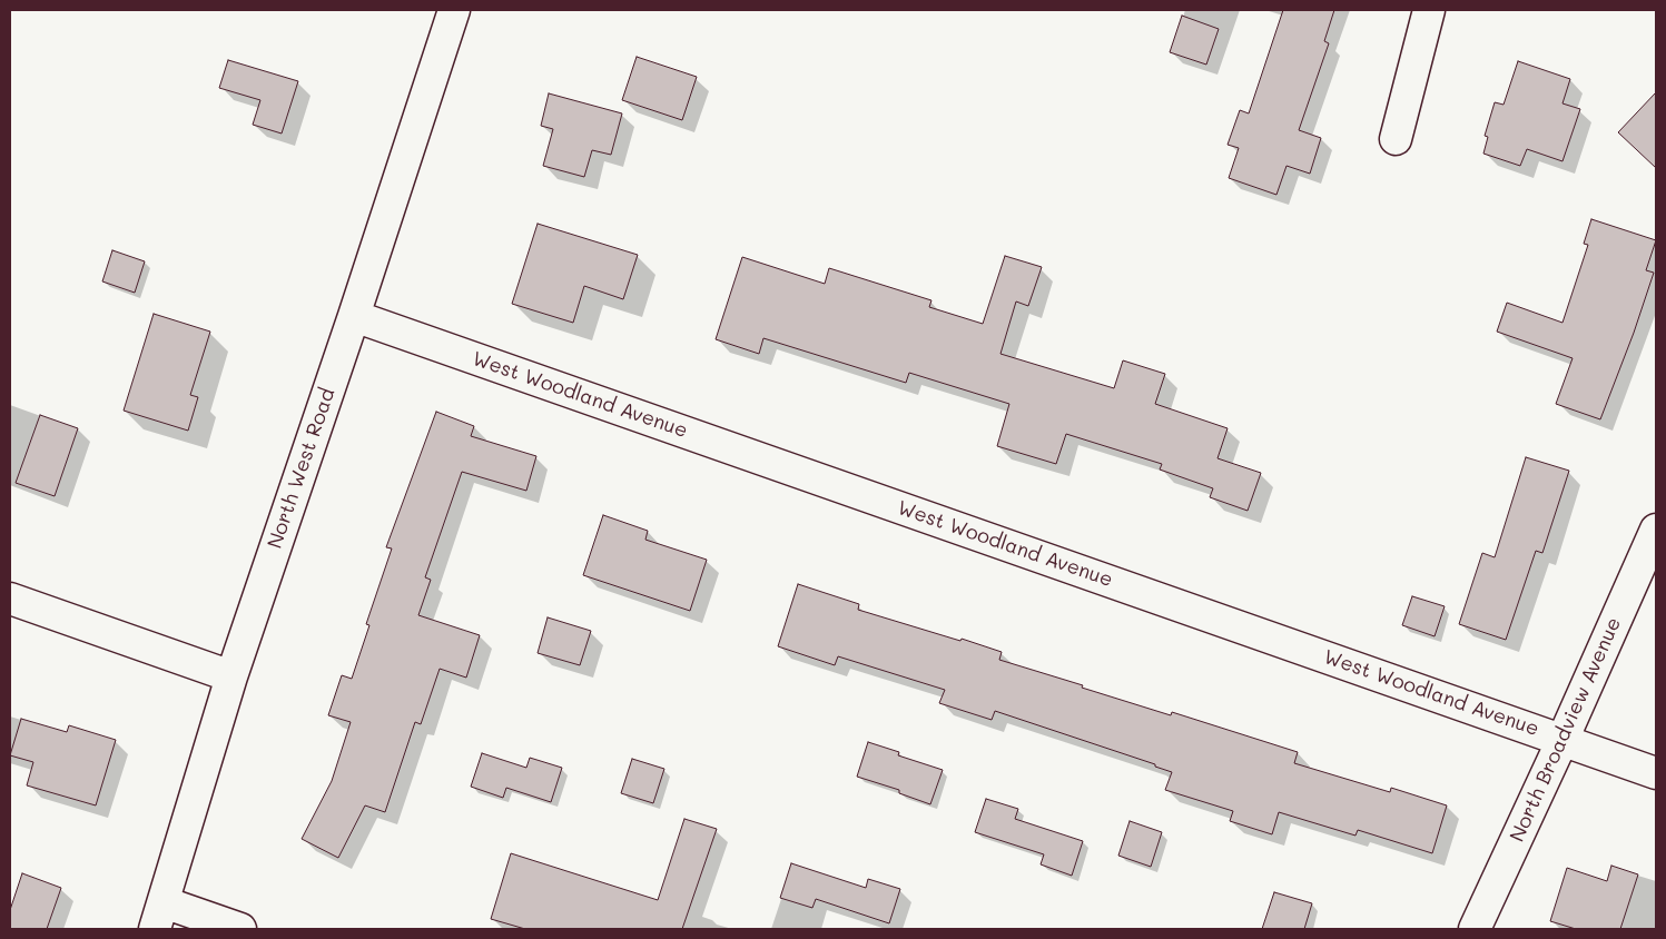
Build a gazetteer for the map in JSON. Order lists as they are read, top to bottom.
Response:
{
  "streets": {
    "street": ["West Woodland Avenue", "North West Road", "North Broadview Avenue"]
  },
  "crossings": [
    ["West Woodland Avenue", "North West Road"],
    ["West Woodland Avenue", "North Broadview Avenue"]
  ]
}
